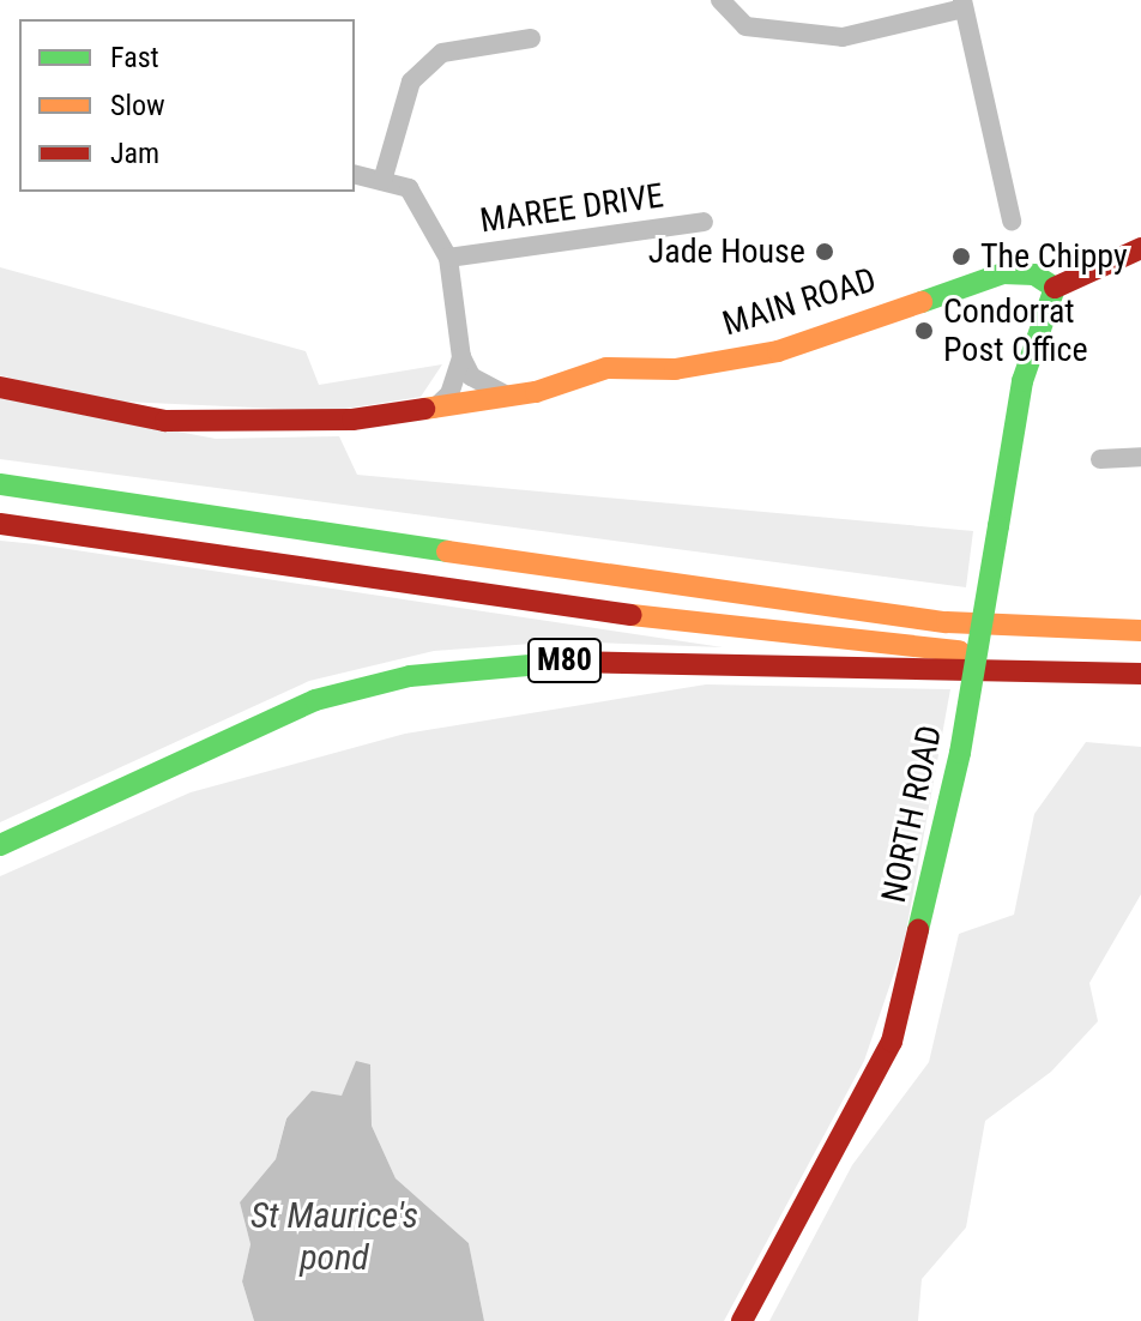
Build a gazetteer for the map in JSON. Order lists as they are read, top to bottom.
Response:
{
  "streets": {
    "main road": ["MAIN ROAD", "M80", "NORTH ROAD"],
    "street": ["MAREE DRIVE"]
  },
  "crossings": [
    ["MAIN ROAD", "NORTH ROAD"]
  ],
  "water": ["St Maurice's pond"],
  "places": ["Jade House", "The Chippy", "Condorrat Post Office"],
  "legend": ["Fast", "Slow", "Jam"]
}
